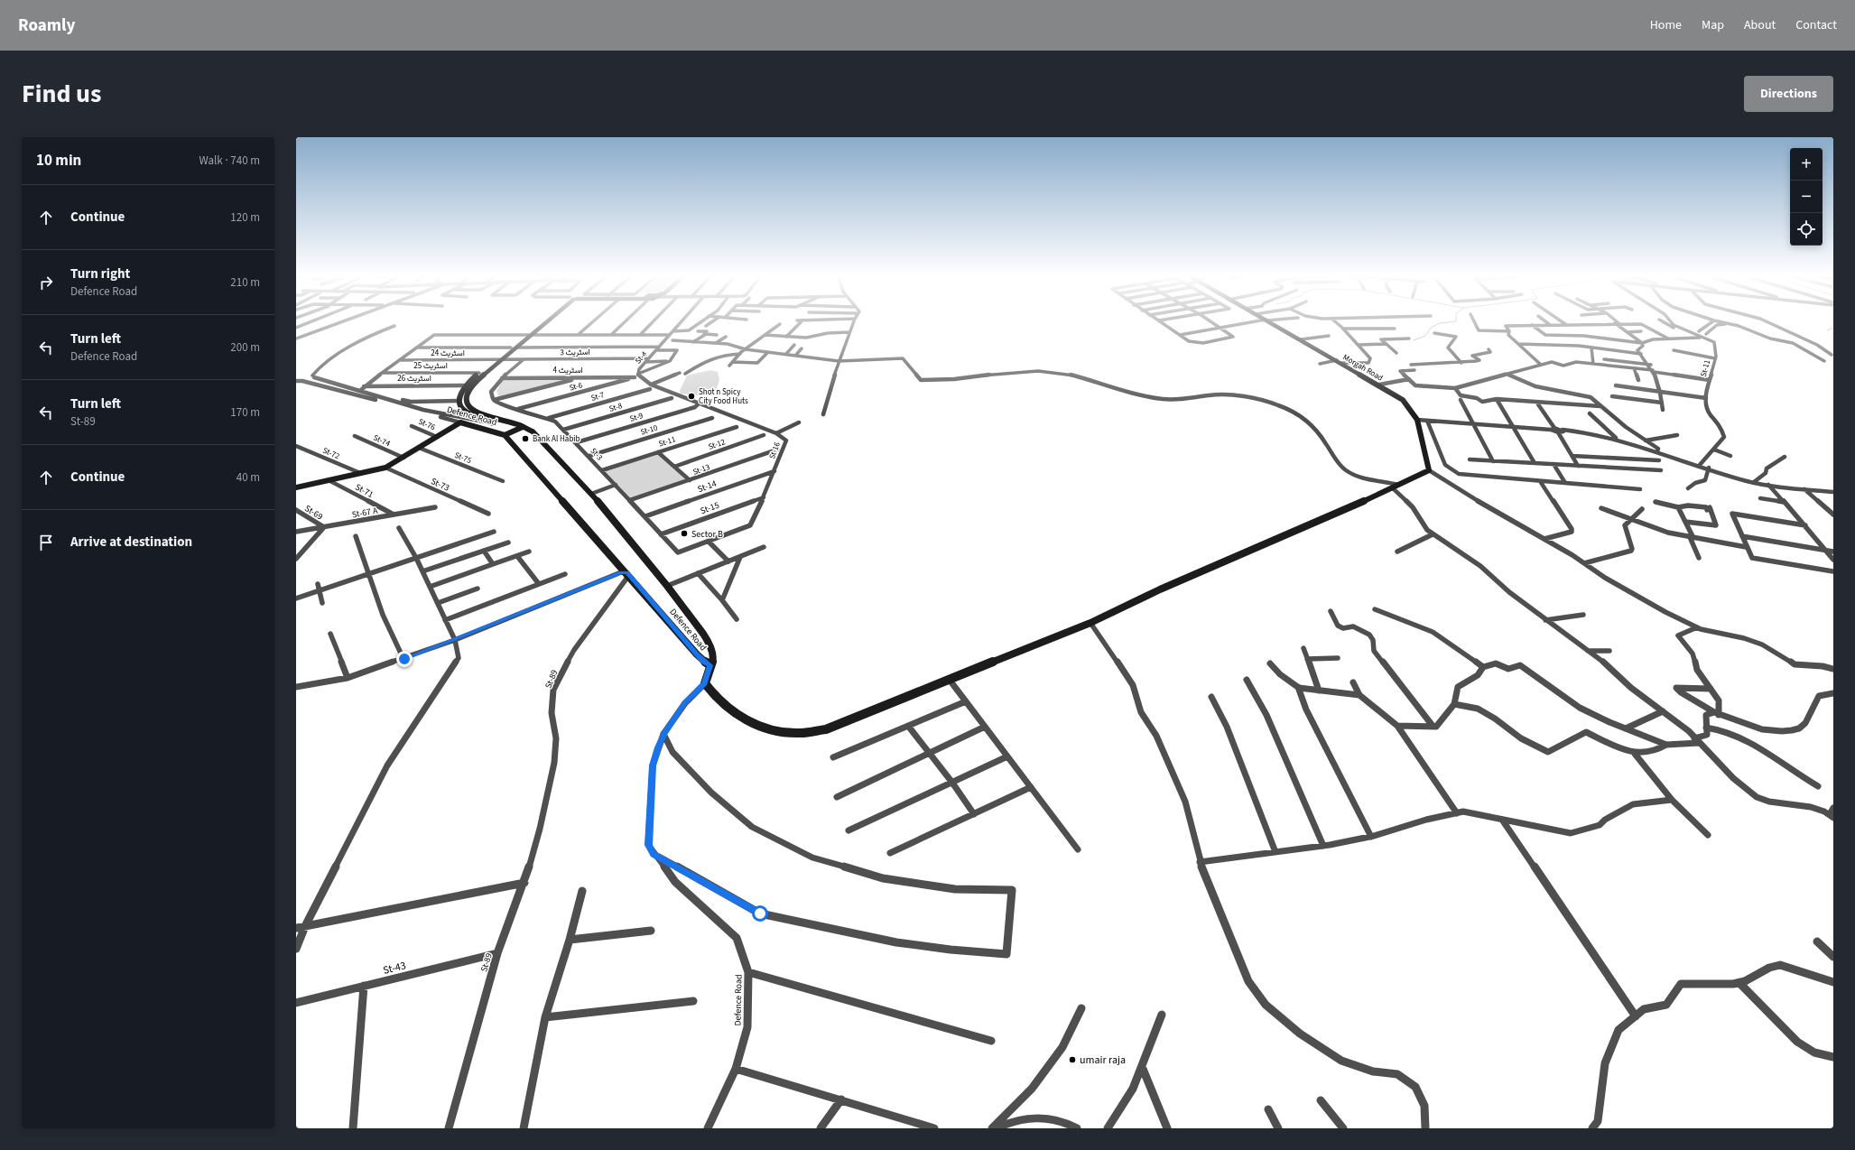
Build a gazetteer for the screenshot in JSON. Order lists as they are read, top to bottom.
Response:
{
  "streets": {
    "street": [
      "اسٹریٹ 3",
      "اسٹریٹ 24",
      "St-4",
      "اسٹریٹ 25",
      "Morgah Road",
      "St-11",
      "اسٹریٹ 4",
      "اسٹریٹ 26",
      "St-6",
      "St-7",
      "St-8",
      "Defence Road",
      "St-9",
      "St-76",
      "St-10",
      "St-74",
      "St-12",
      "St-16",
      "St-72",
      "St-3",
      "St-75",
      "St-13",
      "St-73",
      "St-14",
      "St-71",
      "St-15",
      "St-69",
      "St-67 A",
      "St-89",
      "St-43"
    ]
  },
  "crossings": [
    ["اسٹریٹ 3", "اسٹریٹ 24"],
    ["اسٹریٹ 3", "St-4"],
    ["اسٹریٹ 3", "St-6"],
    ["St-4", "اسٹریٹ 4"],
    ["St-4", "St-6"],
    ["St-4", "St-16"],
    ["St-11", "St-3"],
    ["اسٹریٹ 4", "St-6"],
    ["اسٹریٹ 4", "St-16"],
    ["St-6", "St-16"],
    ["St-6", "St-3"],
    ["St-7", "St-16"],
    ["St-7", "St-3"],
    ["St-8", "St-3"],
    ["Defence Road", "St-89"],
    ["St-9", "St-16"],
    ["St-9", "St-3"],
    ["St-10", "St-3"],
    ["St-16", "St-3"],
    ["St-16", "St-14"],
    ["St-16", "St-15"],
    ["St-3", "St-13"],
    ["St-3", "St-14"],
    ["St-3", "St-15"],
    ["St-71", "St-67 A"],
    ["St-69", "St-67 A"],
    ["St-89", "St-43"]
  ],
  "places": [
    "Shot n Spicy City Food Huts",
    "Bank Al Habib",
    "Sector B",
    "umair raja"
  ],
  "page": {
    "header": "Roamly",
    "nav": [
      "Home",
      "Map",
      "About",
      "Contact"
    ],
    "title": "Find us",
    "buttons": "Directions",
    "heading": ["10 min", "Walk · 740 m"],
    "map_buttons": ["+", "−"],
    "list": [
      ["Continue", "120 m"],
      ["Turn right", "Defence Road", "210 m"],
      ["Turn left", "Defence Road", "200 m"],
      ["Turn left", "St-89", "170 m"],
      ["Continue", "40 m"],
      "Arrive at destination"
    ]
  }
}
